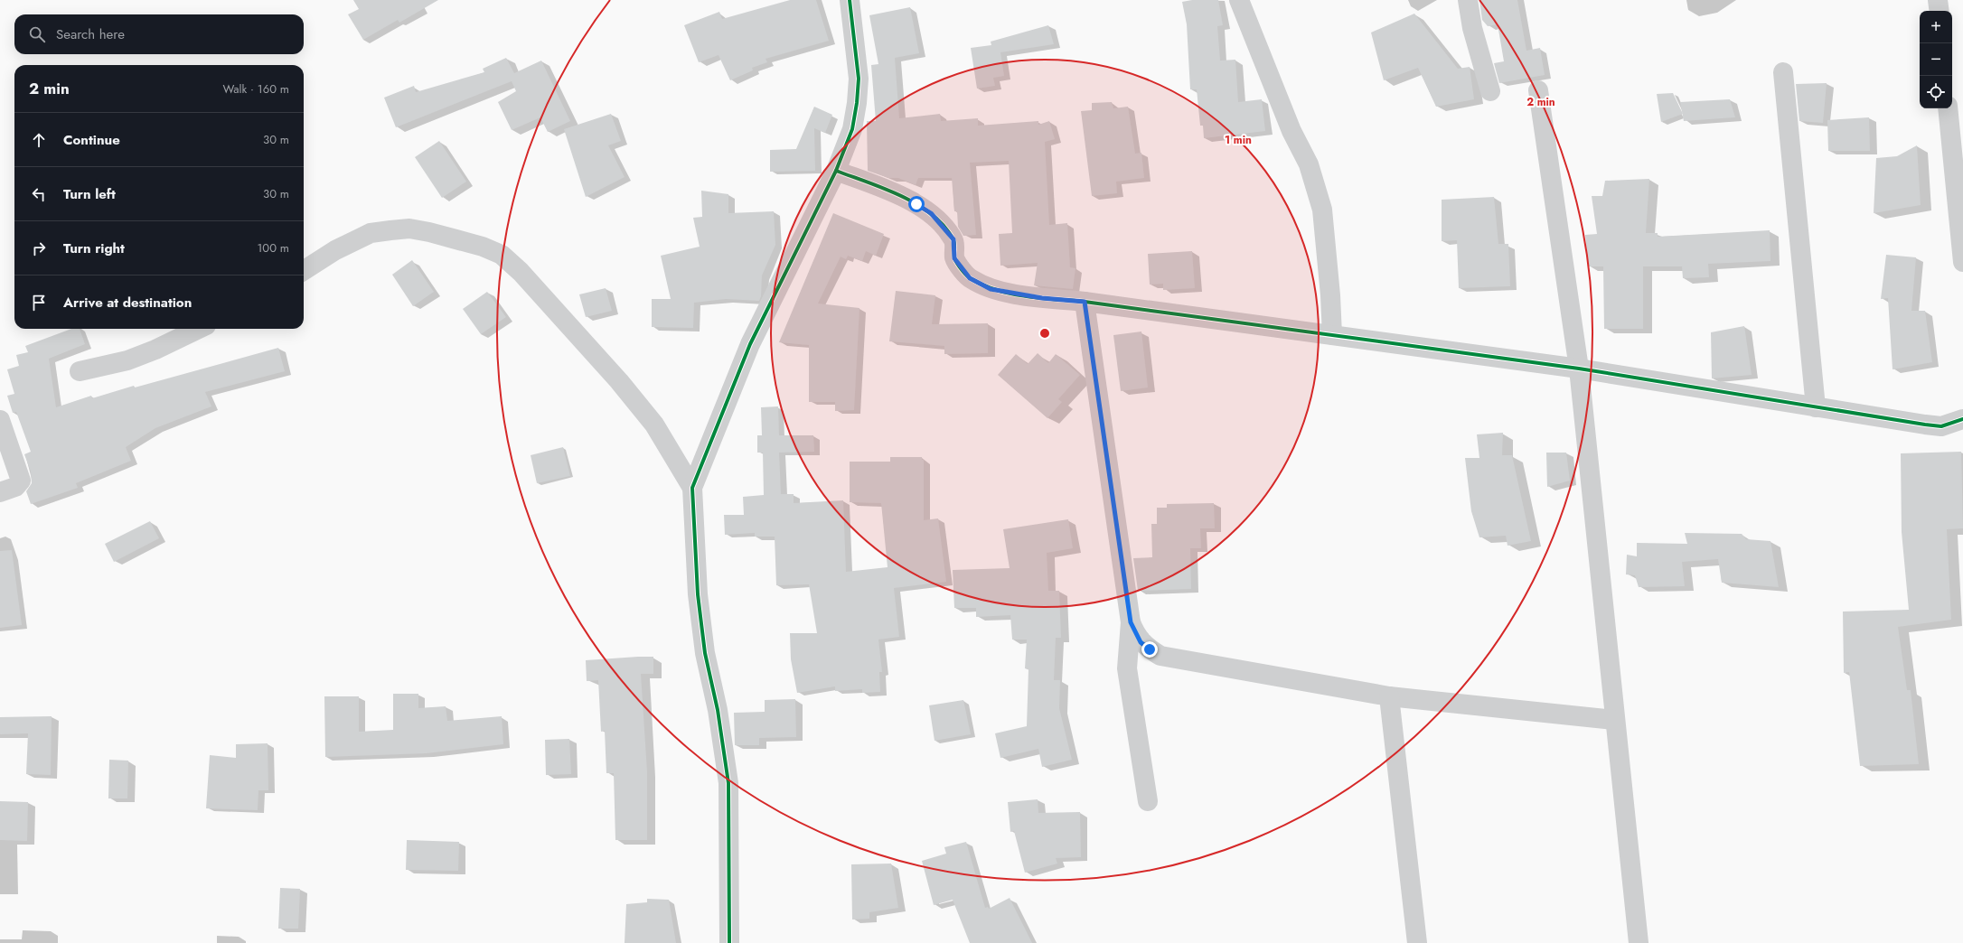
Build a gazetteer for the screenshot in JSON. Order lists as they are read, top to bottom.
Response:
{
  "page": {
    "map_buttons": ["+", "−"],
    "search": "Search here",
    "heading": ["2 min", "Walk · 160 m"],
    "list": [
      ["Continue", "30 m"],
      ["Turn left", "30 m"],
      ["Turn right", "100 m"],
      "Arrive at destination"
    ]
  },
  "rings": ["2 min", "1 min"]
}
